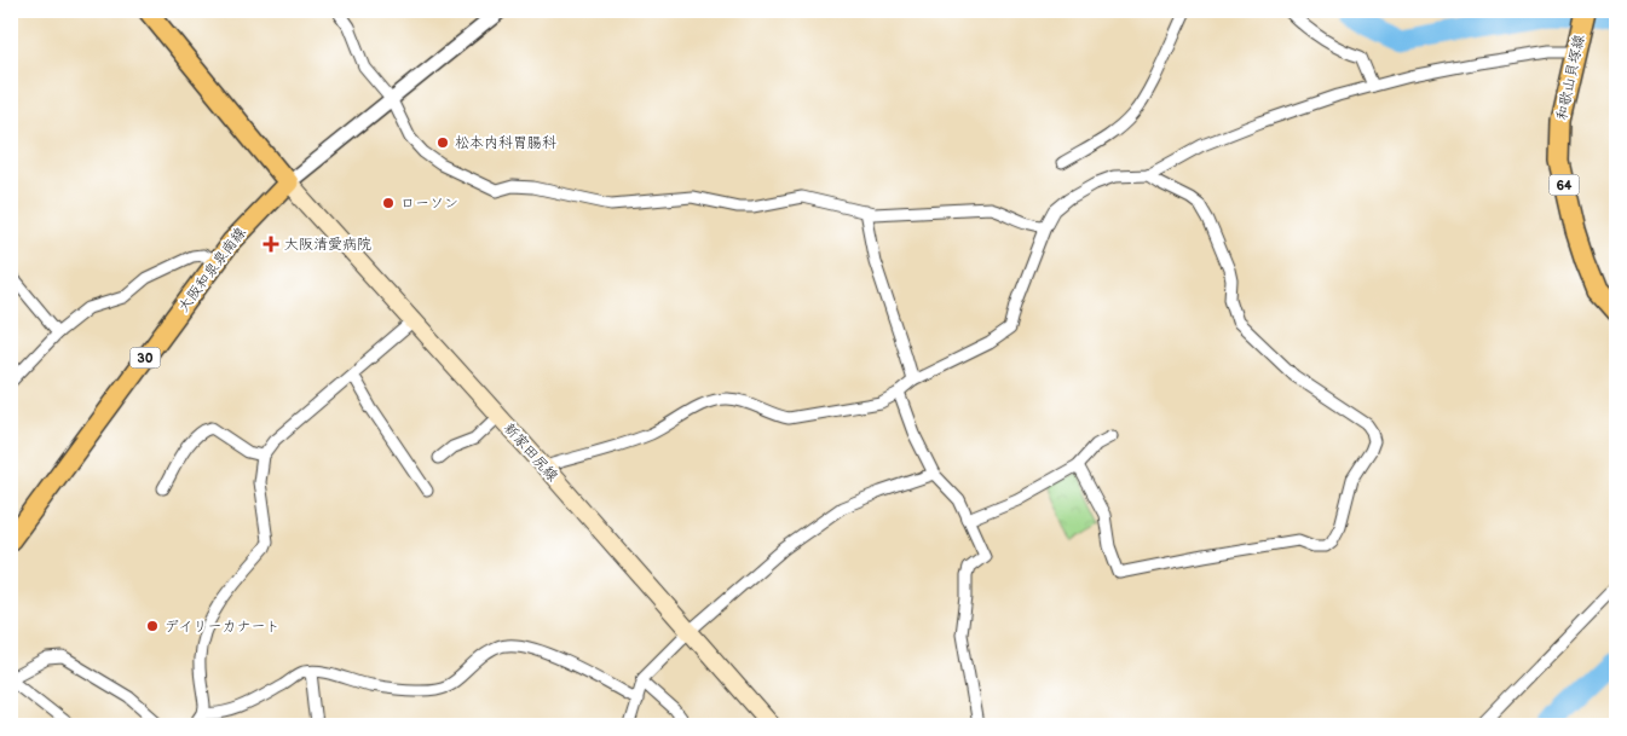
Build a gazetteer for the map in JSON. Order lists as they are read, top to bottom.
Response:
{
  "streets": {
    "main road": [
      "和歌山貝塚線",
      "64",
      "大阪和泉泉南線",
      "30",
      "新家田尻線"
    ]
  },
  "crossings": [
    ["大阪和泉泉南線", "新家田尻線"]
  ],
  "places": {
    "other": ["松本内科胃腸科", "ローソン", "デイリーカナート"],
    "health": ["大阪清愛病院"]
  }
}
